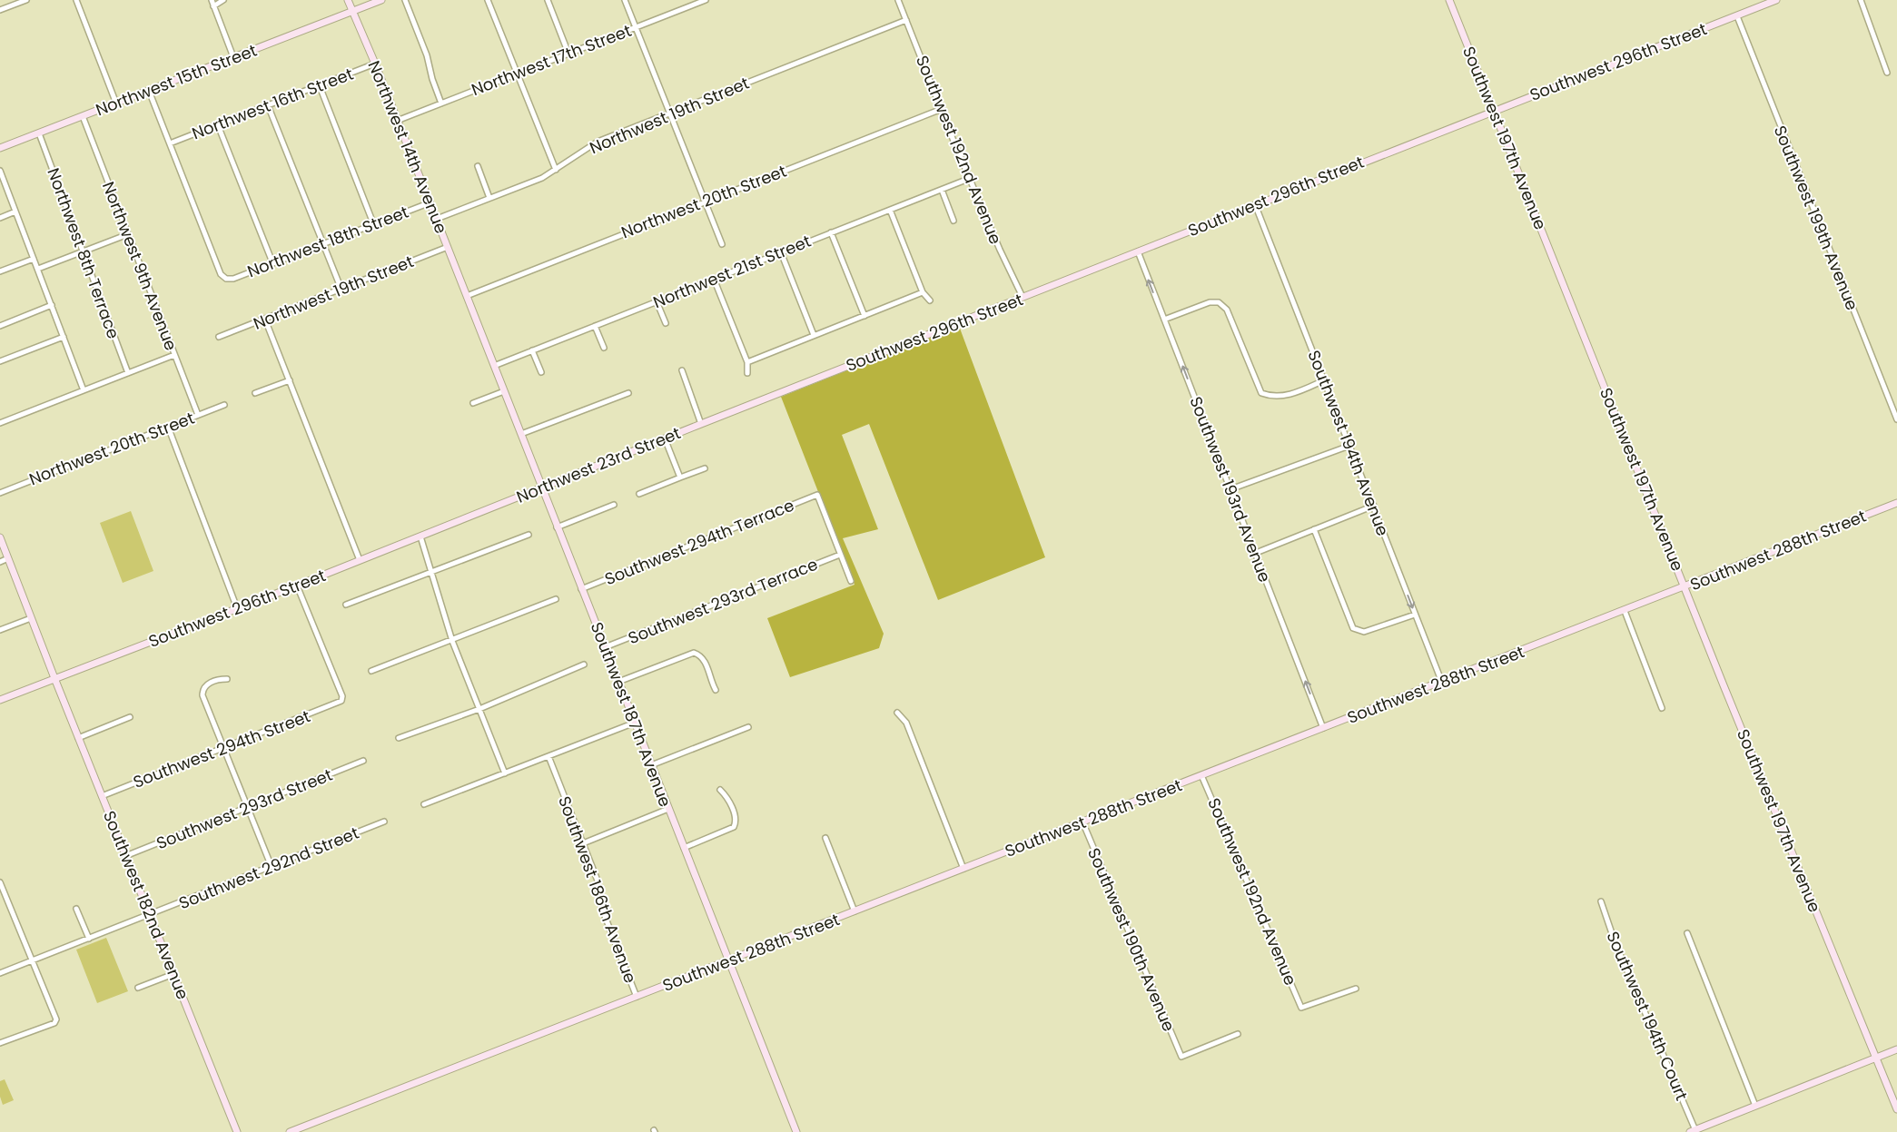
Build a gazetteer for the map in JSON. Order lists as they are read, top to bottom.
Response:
{
  "streets": {
    "street": [
      "Northwest 17th Street",
      "Southwest 296th Street",
      "Northwest 15th Street",
      "Northwest 16th Street",
      "Northwest 19th Street",
      "Southwest 197th Avenue",
      "Northwest 14th Avenue",
      "Southwest 192nd Avenue",
      "Northwest 20th Street",
      "Southwest 199th Avenue",
      "Northwest 18th Street",
      "Northwest 8th Terrace",
      "Northwest 9th Avenue",
      "Northwest 21st Street",
      "Southwest 194th Avenue",
      "Northwest 23rd Street",
      "Southwest 193rd Avenue",
      "Southwest 294th Terrace",
      "Southwest 288th Street",
      "Southwest 293rd Terrace",
      "Southwest 187th Avenue",
      "Southwest 294th Street",
      "Southwest 293rd Street",
      "Southwest 292nd Street",
      "Southwest 186th Avenue",
      "Southwest 182nd Avenue",
      "Southwest 190th Avenue",
      "Southwest 194th Court"
    ]
  },
  "crossings": [
    ["Northwest 17th Street", "Northwest 14th Avenue"],
    ["Southwest 296th Street", "Southwest 197th Avenue"],
    ["Southwest 296th Street", "Southwest 192nd Avenue"],
    ["Southwest 296th Street", "Southwest 199th Avenue"],
    ["Southwest 296th Street", "Southwest 194th Avenue"],
    ["Southwest 296th Street", "Northwest 23rd Street"],
    ["Southwest 296th Street", "Southwest 193rd Avenue"],
    ["Southwest 296th Street", "Southwest 294th Street"],
    ["Southwest 296th Street", "Southwest 182nd Avenue"],
    ["Northwest 15th Street", "Northwest 14th Avenue"],
    ["Northwest 15th Street", "Northwest 8th Terrace"],
    ["Northwest 15th Street", "Northwest 9th Avenue"],
    ["Northwest 16th Street", "Northwest 14th Avenue"],
    ["Northwest 16th Street", "Northwest 18th Street"],
    ["Northwest 19th Street", "Northwest 14th Avenue"],
    ["Northwest 19th Street", "Southwest 192nd Avenue"],
    ["Southwest 197th Avenue", "Southwest 288th Street"],
    ["Northwest 14th Avenue", "Northwest 20th Street"],
    ["Northwest 14th Avenue", "Northwest 18th Street"],
    ["Northwest 14th Avenue", "Southwest 187th Avenue"],
    ["Southwest 192nd Avenue", "Northwest 20th Street"],
    ["Southwest 192nd Avenue", "Northwest 21st Street"],
    ["Southwest 192nd Avenue", "Southwest 288th Street"],
    ["Northwest 20th Street", "Northwest 9th Avenue"],
    ["Northwest 20th Street", "Southwest 187th Avenue"],
    ["Northwest 21st Street", "Southwest 187th Avenue"],
    ["Southwest 194th Avenue", "Southwest 288th Street"],
    ["Northwest 23rd Street", "Southwest 187th Avenue"],
    ["Southwest 193rd Avenue", "Southwest 288th Street"],
    ["Southwest 294th Terrace", "Southwest 293rd Terrace"],
    ["Southwest 294th Terrace", "Southwest 187th Avenue"],
    ["Southwest 288th Street", "Southwest 187th Avenue"],
    ["Southwest 288th Street", "Southwest 186th Avenue"],
    ["Southwest 288th Street", "Southwest 190th Avenue"],
    ["Southwest 293rd Terrace", "Southwest 187th Avenue"],
    ["Southwest 294th Street", "Southwest 182nd Avenue"],
    ["Southwest 293rd Street", "Southwest 182nd Avenue"],
    ["Southwest 292nd Street", "Southwest 182nd Avenue"]
  ],
  "one_way": ["Southwest 193rd Avenue"]
}
